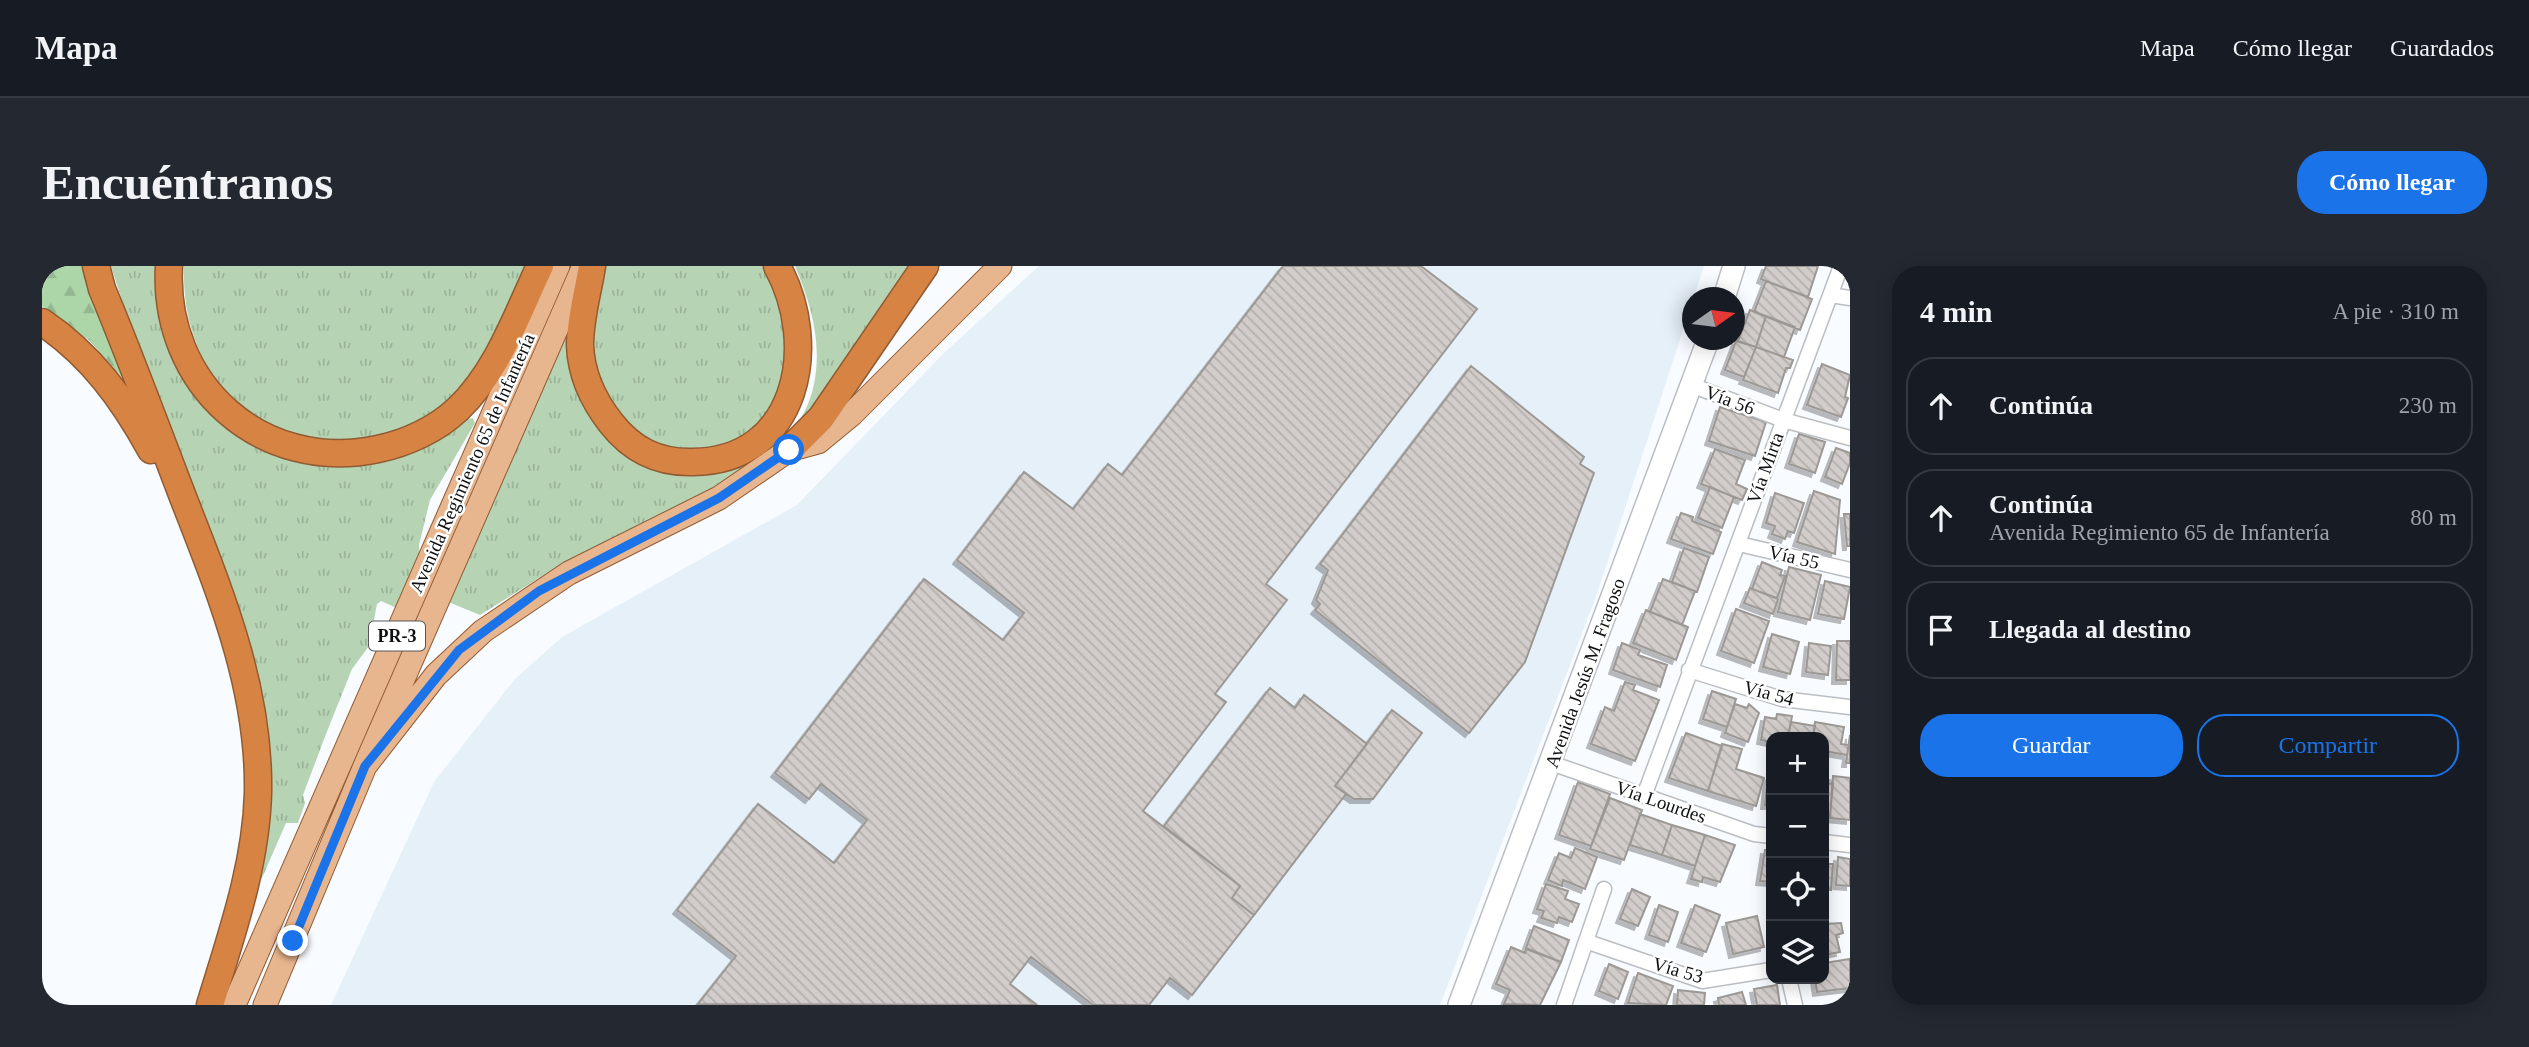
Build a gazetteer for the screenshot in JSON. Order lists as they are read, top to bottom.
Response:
{
  "streets": {
    "main road": ["Avenida Regimiento 65 de Infantería", "PR-3"],
    "street": [
      "Vía 56",
      "Vía Mirta",
      "Vía 55",
      "Avenida Jesús M. Fragoso",
      "Vía 54",
      "Vía Lourdes",
      "Vía 53"
    ]
  },
  "crossings": [
    ["Vía 56", "Vía Mirta"],
    ["Vía 56", "Avenida Jesús M. Fragoso"],
    ["Vía Mirta", "Vía 55"],
    ["Vía Mirta", "Vía 54"],
    ["Vía Mirta", "Vía Lourdes"],
    ["Avenida Jesús M. Fragoso", "Vía Lourdes"]
  ],
  "north": "right",
  "page": {
    "header": "Mapa",
    "nav": ["Mapa", "Cómo llegar", "Guardados"],
    "buttons": [
      "Cómo llegar",
      ["Guardar", "Compartir"]
    ],
    "title": "Encuéntranos",
    "heading": ["4 min", "A pie · 310 m"],
    "list": [
      ["Continúa", "230 m"],
      ["Continúa", "Avenida Regimiento 65 de Infantería", "80 m"],
      "Llegada al destino"
    ],
    "map_buttons": ["+", "−"]
  }
}
